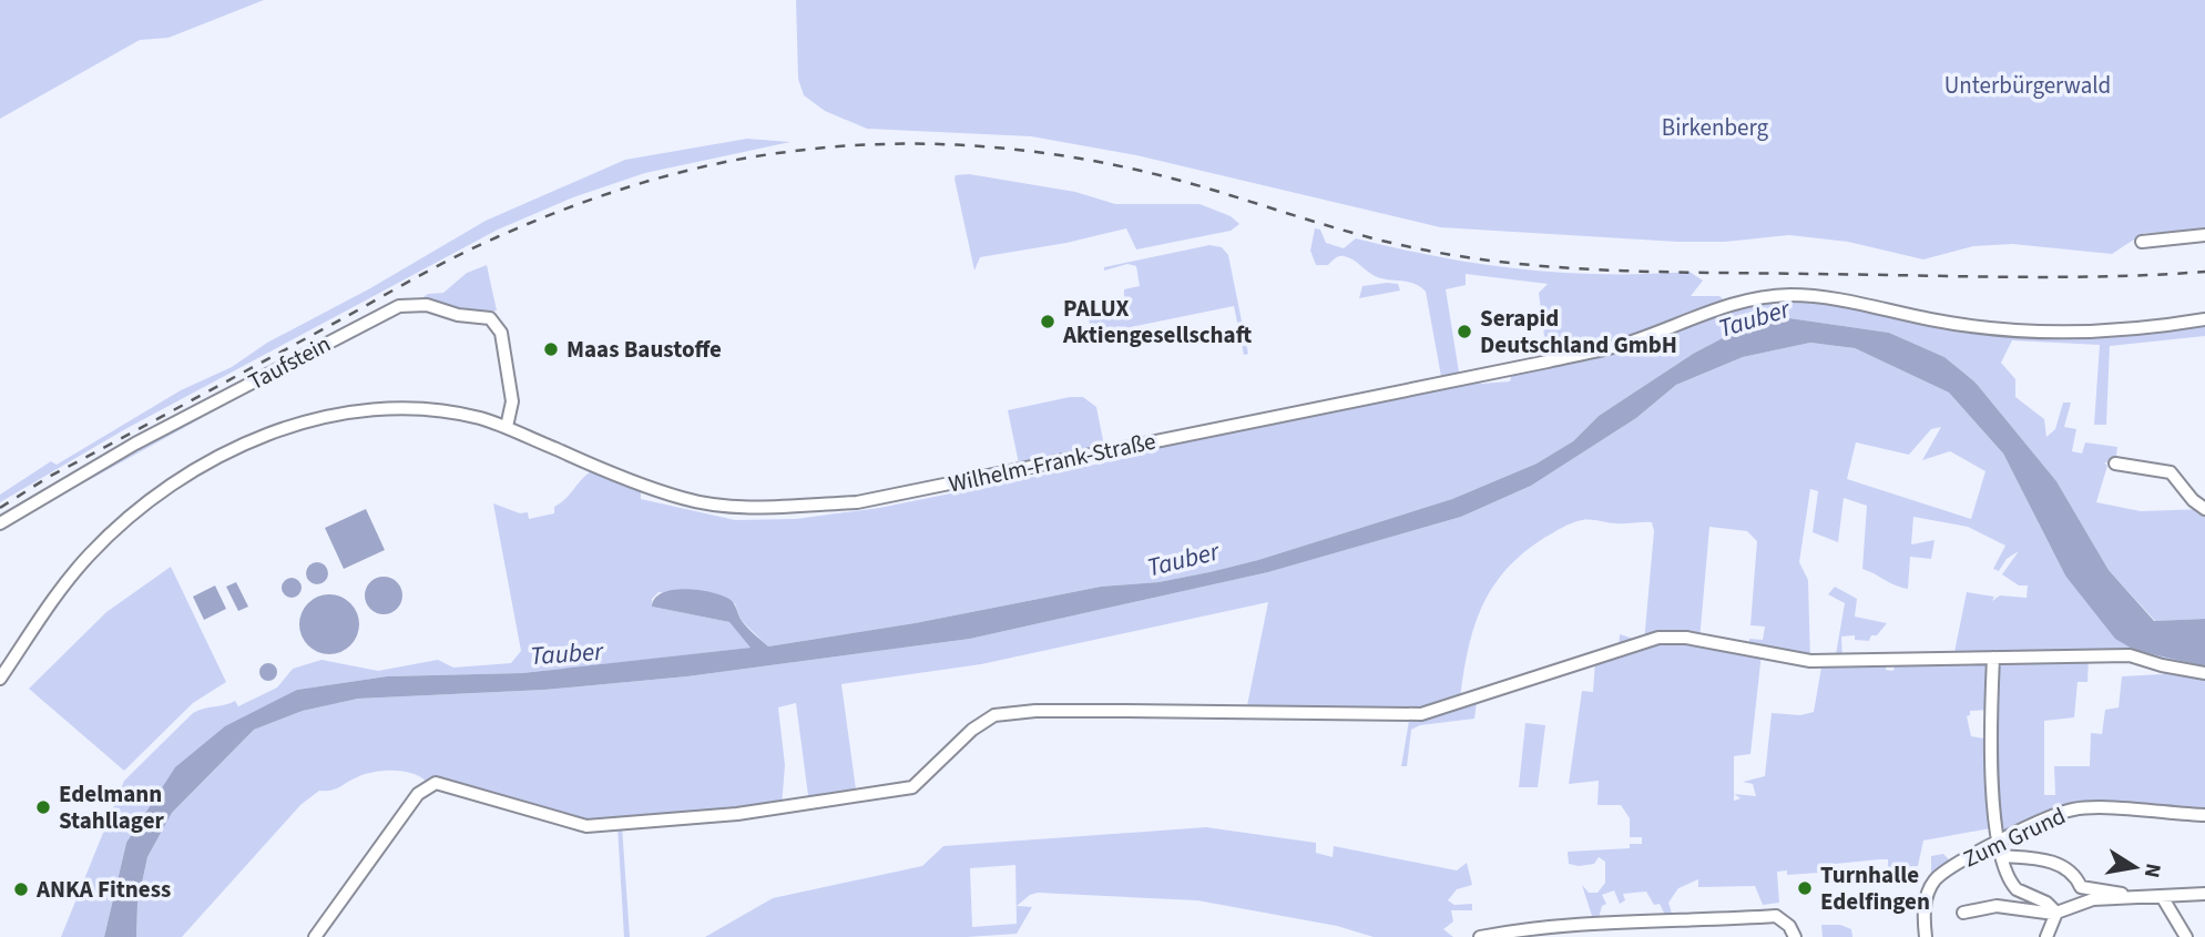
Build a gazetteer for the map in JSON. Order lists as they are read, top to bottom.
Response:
{
  "streets": {
    "street": ["Taufstein", "Wilhelm-Frank-Straße", "Zum Grund"]
  },
  "crossings": [
    ["Taufstein", "Wilhelm-Frank-Straße"]
  ],
  "water": ["Tauber"],
  "parks": ["Unterbürgerwald", "Birkenberg"],
  "places": [
    "PALUX Aktiengesellschaft",
    "Serapid Deutschland GmbH",
    "Maas Baustoffe",
    "Edelmann Stahllager",
    "Turnhalle Edelfingen",
    "ANKA Fitness"
  ],
  "north": "right"
}
